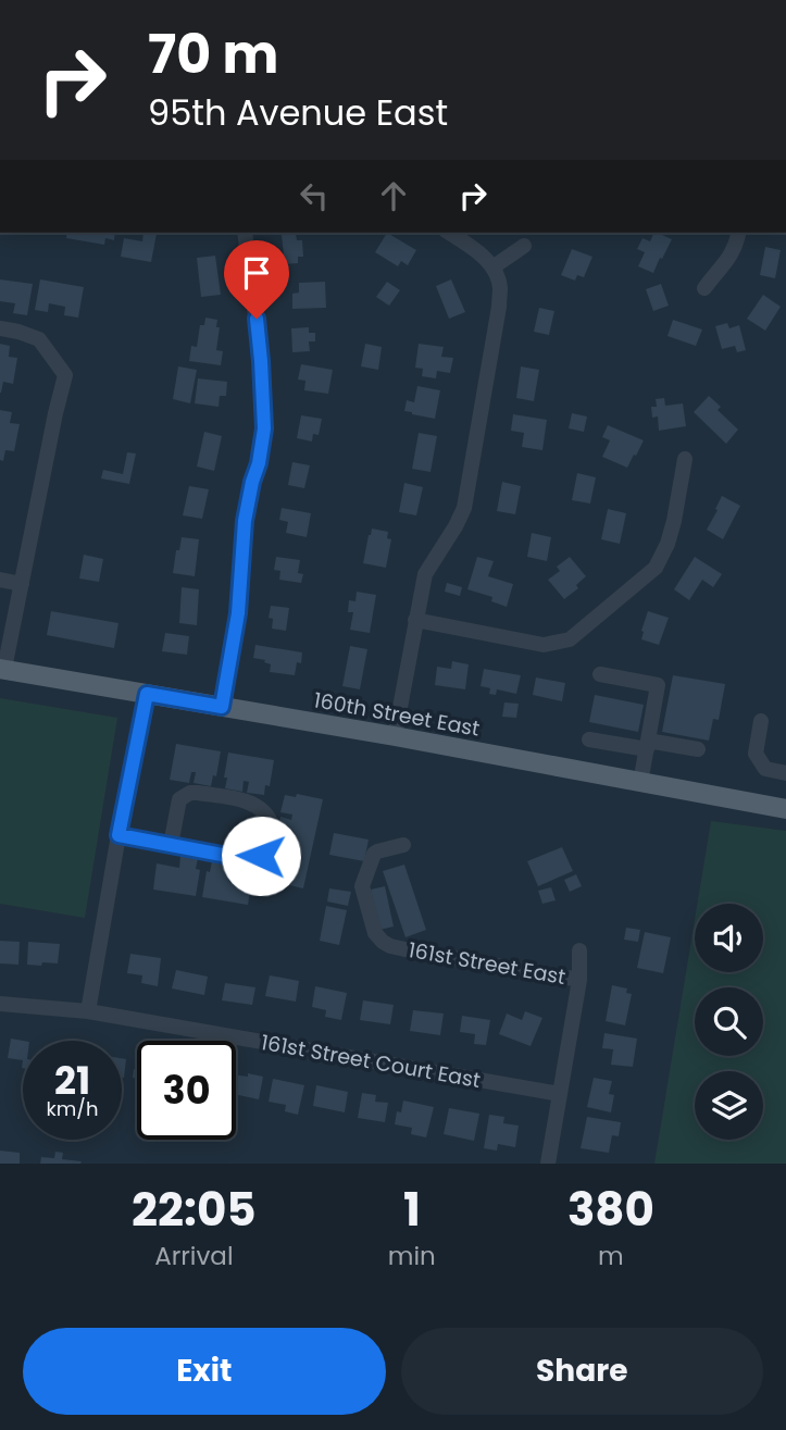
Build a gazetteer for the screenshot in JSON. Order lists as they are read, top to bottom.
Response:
{
  "streets": {
    "main road": ["160th Street East"],
    "street": ["161st Street East", "161st Street Court East"]
  },
  "page": {
    "turn": ["70 m", "95th Avenue East"],
    "speed": "21 km/h",
    "limit": "30",
    "eta": [
      "22:05",
      "Arrival",
      "1",
      "min",
      "380",
      "m"
    ],
    "buttons": ["Exit", "Share"]
  }
}
